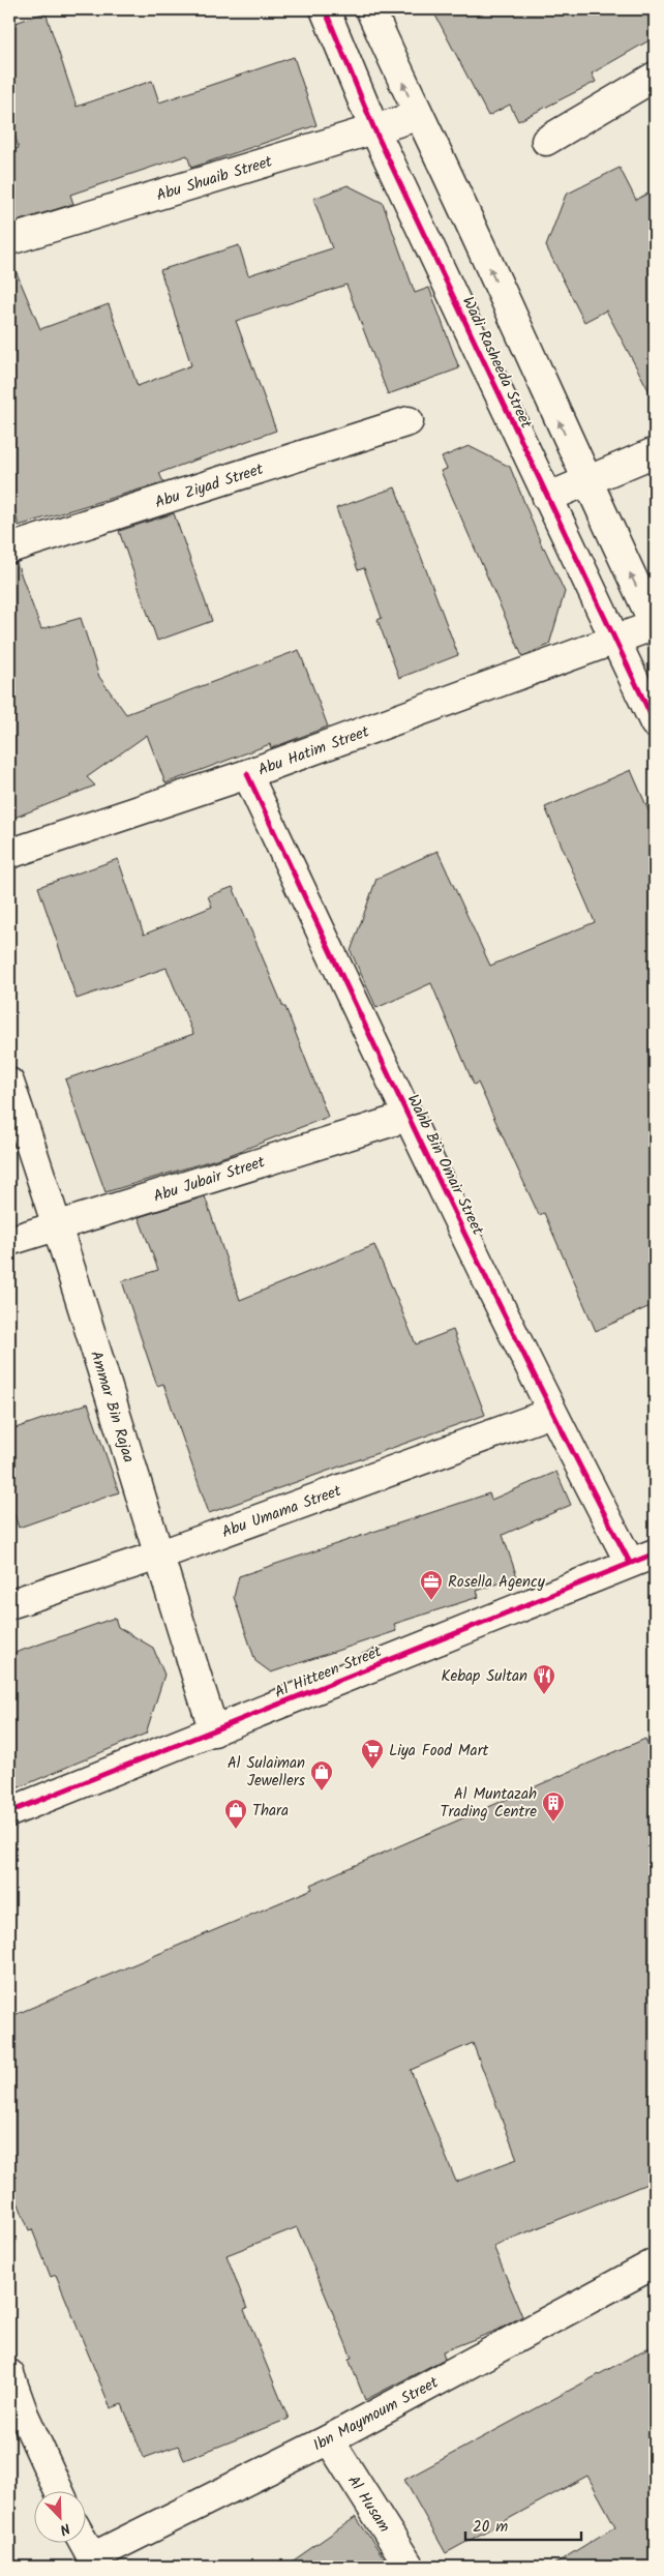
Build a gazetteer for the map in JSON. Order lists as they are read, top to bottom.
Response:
{
  "streets": {
    "street": [
      "Abu Shuaib Street",
      "Wadi Rasheeda Street",
      "Abu Ziyad Street",
      "Abu Hatim Street",
      "Wahb Bin Omair Street",
      "Abu Jubair Street",
      "Ammar Bin Rajaa",
      "Abu Umama Street",
      "Al Hitteen Street",
      "Ibn Maymoum Street",
      "Al Husam"
    ]
  },
  "crossings": [
    ["Abu Shuaib Street", "Wadi Rasheeda Street"],
    ["Wadi Rasheeda Street", "Abu Hatim Street"],
    ["Abu Hatim Street", "Wahb Bin Omair Street"],
    ["Wahb Bin Omair Street", "Abu Jubair Street"],
    ["Wahb Bin Omair Street", "Abu Umama Street"],
    ["Wahb Bin Omair Street", "Al Hitteen Street"],
    ["Abu Jubair Street", "Ammar Bin Rajaa"],
    ["Ammar Bin Rajaa", "Abu Umama Street"],
    ["Ammar Bin Rajaa", "Al Hitteen Street"],
    ["Ibn Maymoum Street", "Al Husam"]
  ],
  "places": {
    "office": ["Rosella Agency"],
    "restaurant": ["Kebap Sultan"],
    "supermarket": ["Liya Food Mart"],
    "shop": ["Al Sulaiman Jewellers", "Thara"],
    "building": ["Al Muntazah Trading Centre"]
  },
  "scale_bar": "20 m",
  "north": "bottom right"
}
